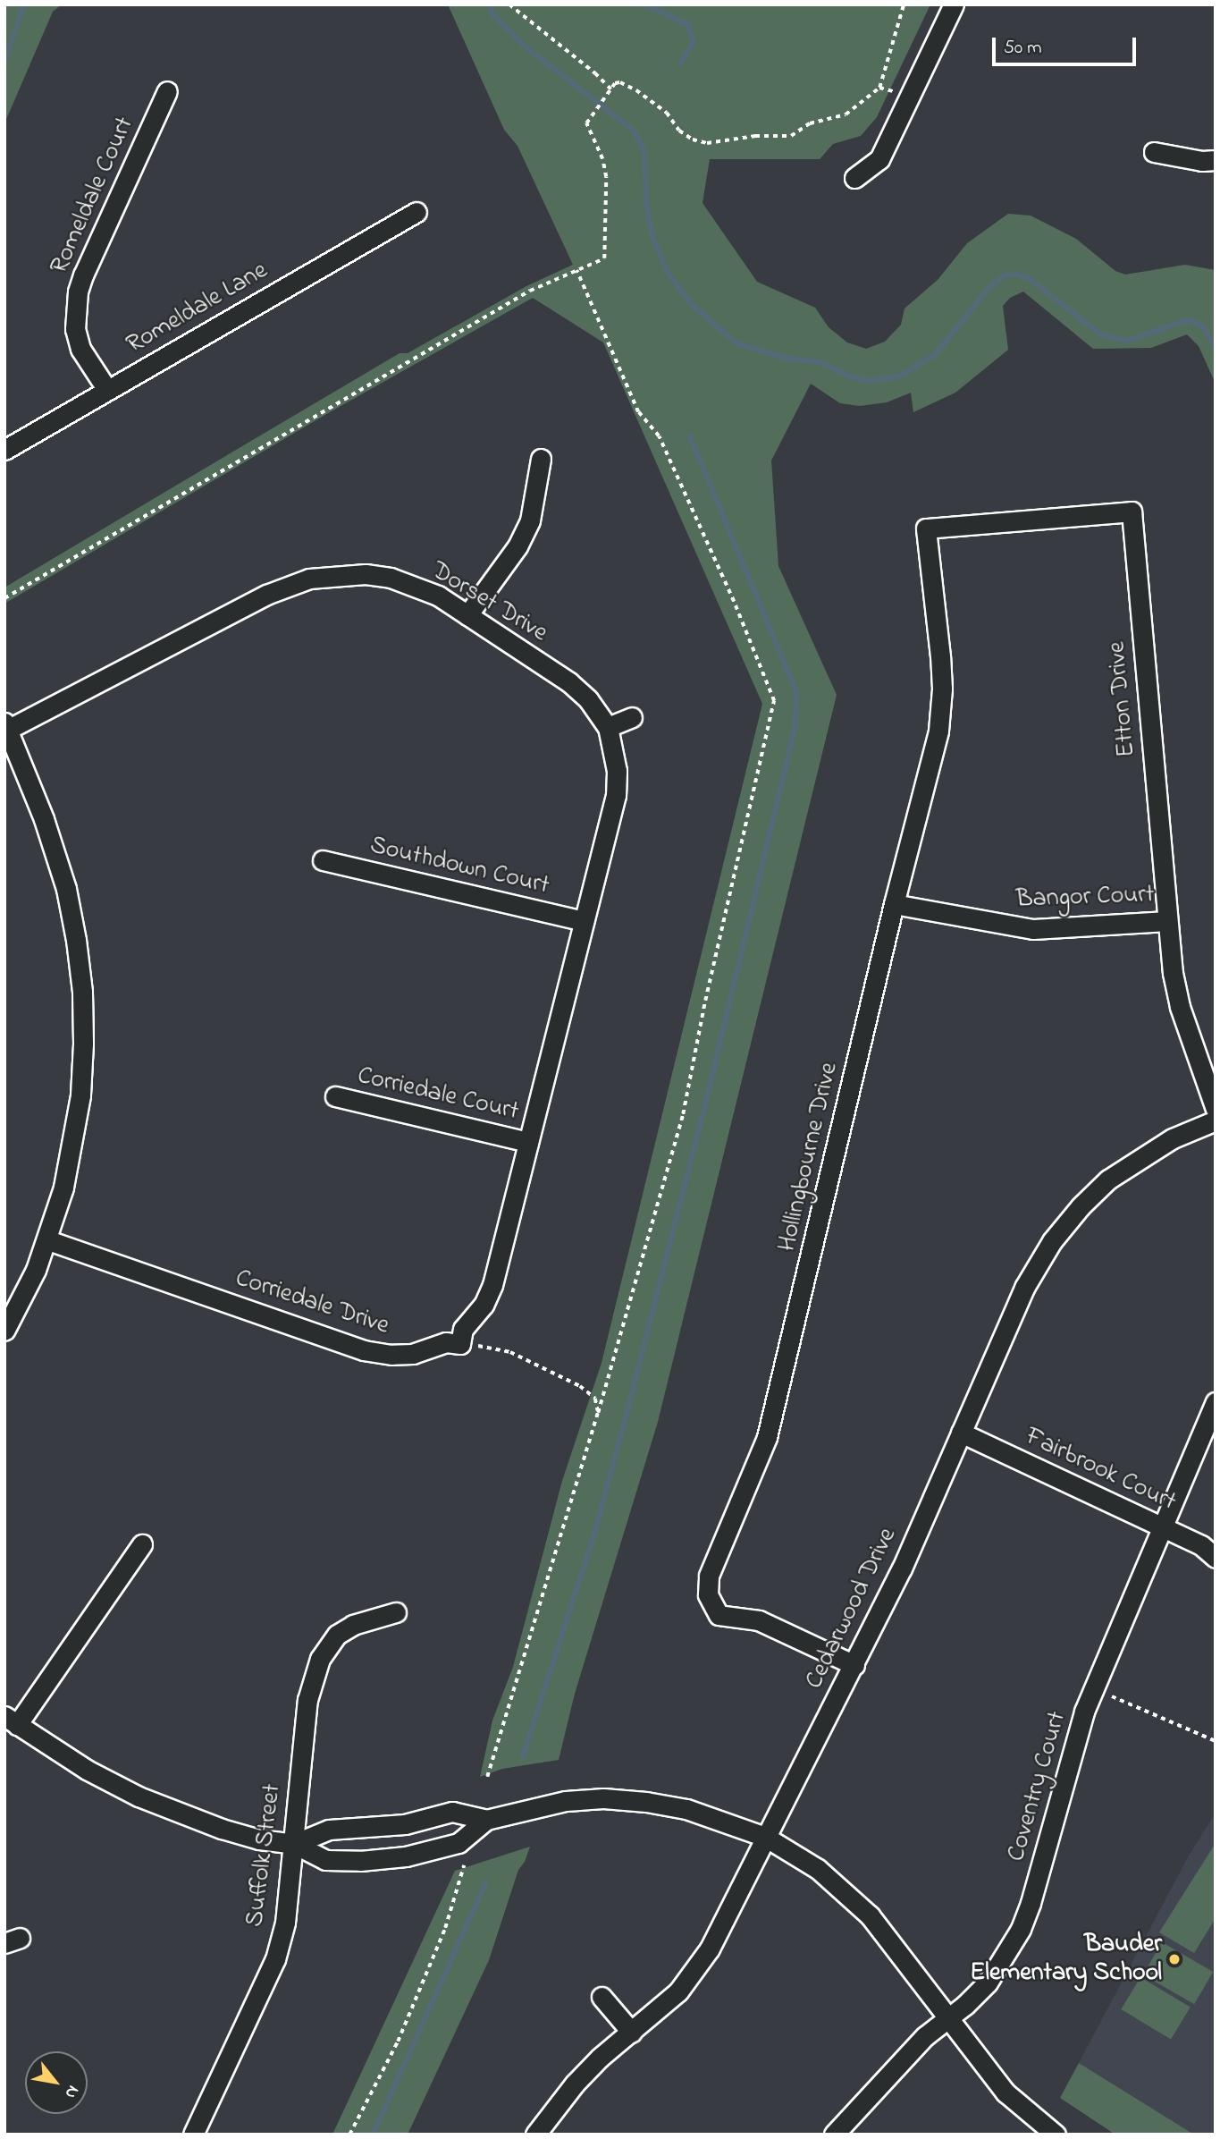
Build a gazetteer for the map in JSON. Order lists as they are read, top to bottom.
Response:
{
  "streets": {
    "street": [
      "Romeldale Court",
      "Romeldale Lane",
      "Dorset Drive",
      "Etton Drive",
      "Southdown Court",
      "Bangor Court",
      "Corriedale Court",
      "Hollingbourne Drive",
      "Corriedale Drive",
      "Fairbrook Court",
      "Cedarwood Drive",
      "Coventry Court",
      "Suffolk Street"
    ]
  },
  "crossings": [
    ["Romeldale Court", "Romeldale Lane"],
    ["Dorset Drive", "Southdown Court"],
    ["Dorset Drive", "Corriedale Court"],
    ["Etton Drive", "Bangor Court"],
    ["Etton Drive", "Hollingbourne Drive"],
    ["Bangor Court", "Hollingbourne Drive"],
    ["Hollingbourne Drive", "Cedarwood Drive"],
    ["Fairbrook Court", "Cedarwood Drive"],
    ["Fairbrook Court", "Coventry Court"]
  ],
  "places": ["Bauder Elementary School"],
  "scale_bar": "50 m",
  "north": "bottom right"
}
